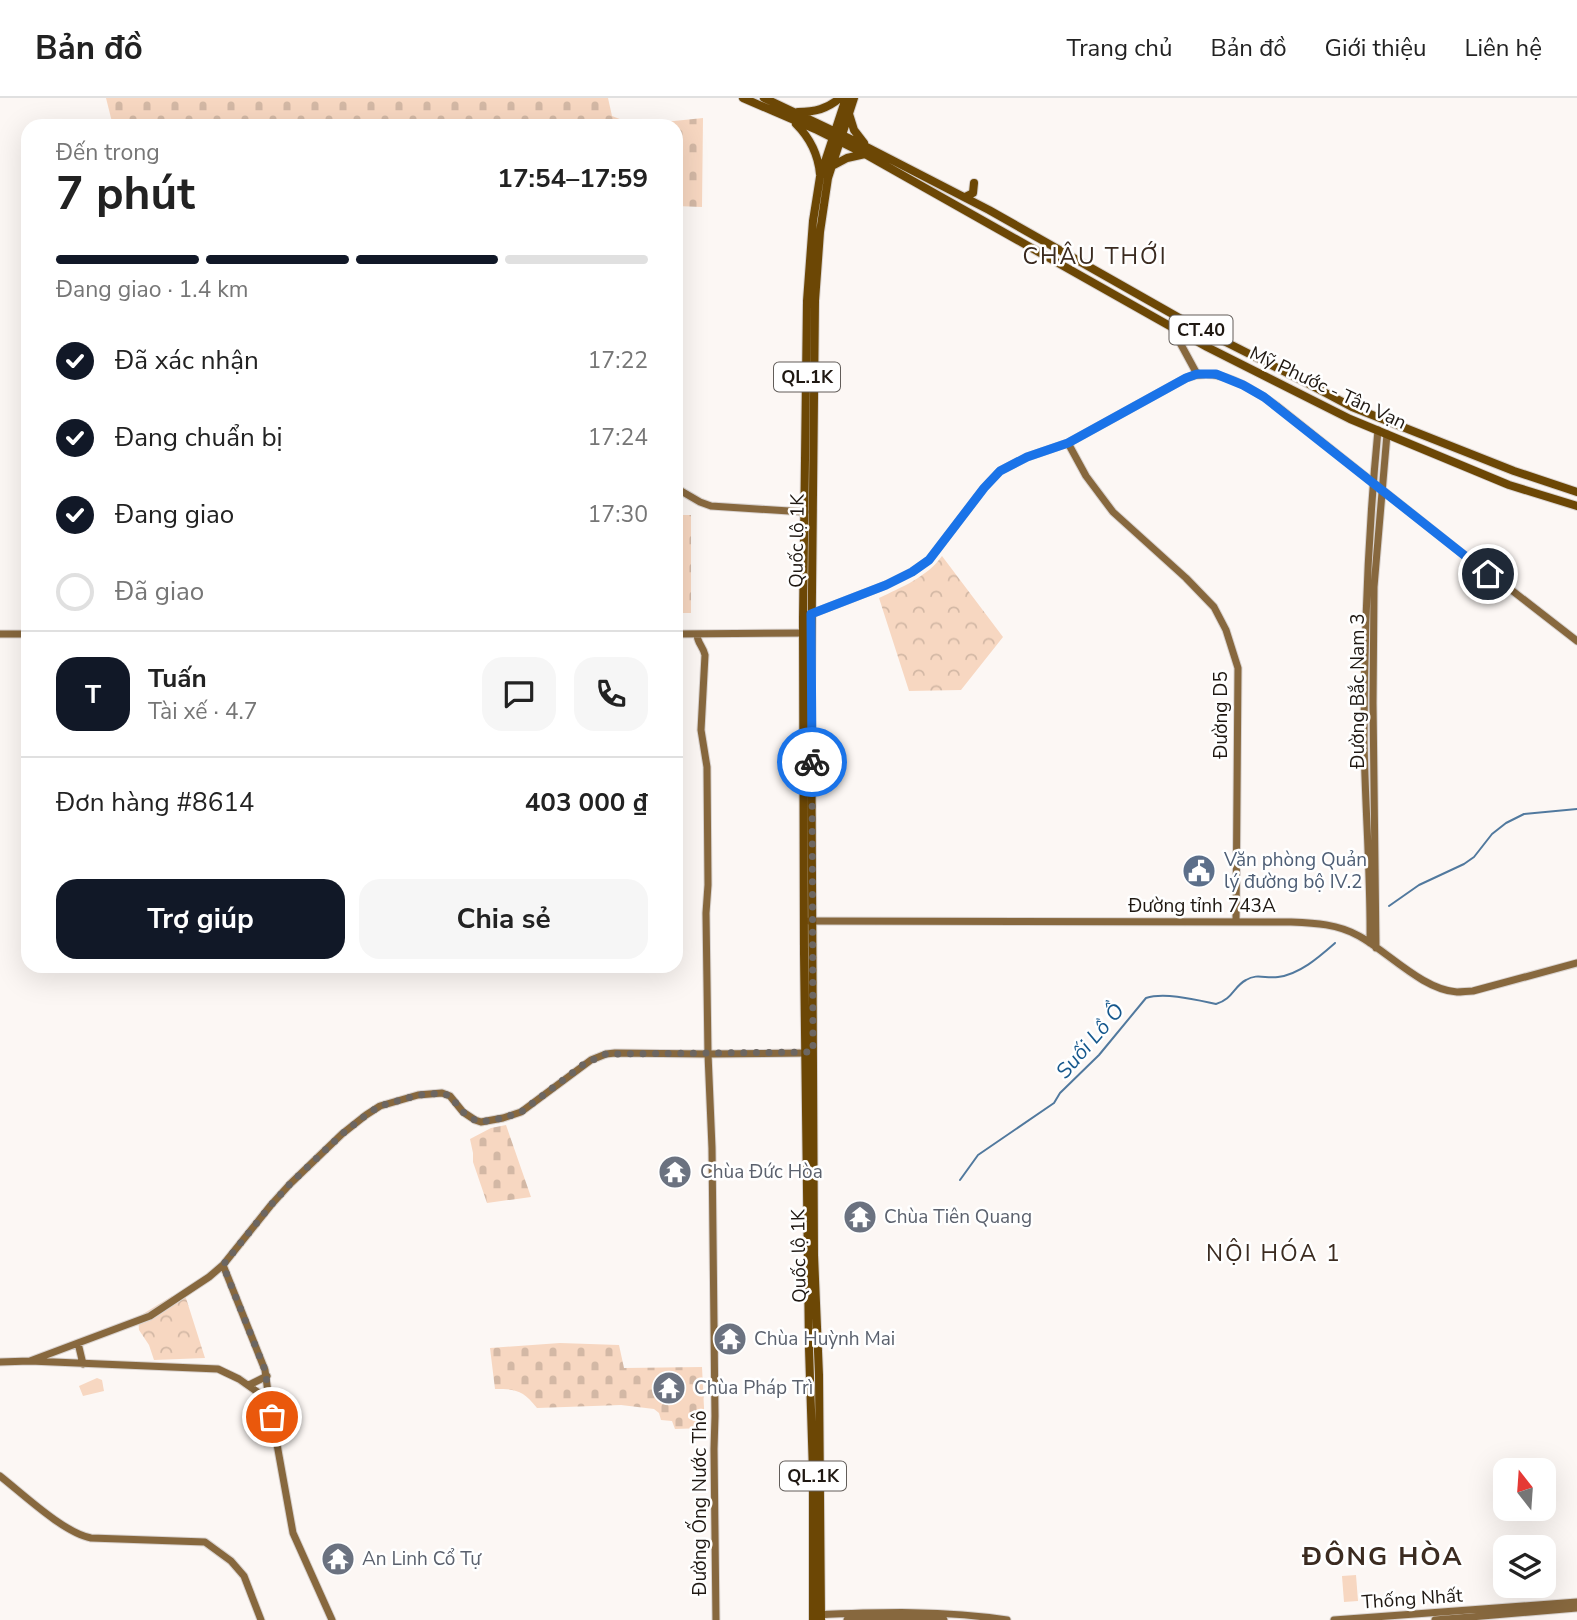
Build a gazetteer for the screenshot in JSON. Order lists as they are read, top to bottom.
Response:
{
  "streets": {
    "main road": [
      "CT.40",
      "QL.1K",
      "Mỹ Phước - Tân Vạn",
      "Quốc lộ 1K"
    ],
    "street": [
      "Đường Bắc Nam 3",
      "Đường D5",
      "Đường tỉnh 743A",
      "Đường Ống Nước Thô",
      "Thống Nhất"
    ]
  },
  "crossings": [
    ["Mỹ Phước - Tân Vạn", "Quốc lộ 1K"],
    ["Mỹ Phước - Tân Vạn", "Đường Bắc Nam 3"],
    ["Quốc lộ 1K", "Đường tỉnh 743A"],
    ["Đường Bắc Nam 3", "Đường tỉnh 743A"],
    ["Đường D5", "Đường tỉnh 743A"]
  ],
  "districts": ["CHÂU THỚI", "NỘI HÓA 1", "ĐÔNG HÒA"],
  "water": ["Suối Lồ Ồ"],
  "places": {
    "public building": ["Văn phòng Quản lý đường bộ IV.2"],
    "temple": [
      "Chùa Đức Hòa",
      "Chùa Tiên Quang",
      "Chùa Huỳnh Mai",
      "Chùa Pháp Trì",
      "An Linh Cổ Tự"
    ]
  },
  "north": "top",
  "page": {
    "header": "Bản đồ",
    "nav": [
      "Trang chủ",
      "Bản đồ",
      "Giới thiệu",
      "Liên hệ"
    ],
    "heading": ["7 phút", "Đến trong", "17:54–17:59"],
    "panel": [
      "Tuấn",
      "Tài xế · 4.7",
      "Đơn hàng #8614",
      "403 000 ₫"
    ],
    "bar": "Đang giao · 1.4 km",
    "list": [
      ["Đã xác nhận", "17:22"],
      ["Đang chuẩn bị", "17:24"],
      ["Đang giao", "17:30"],
      "Đã giao"
    ],
    "round": "T",
    "buttons": ["Trợ giúp", "Chia sẻ"]
  }
}
